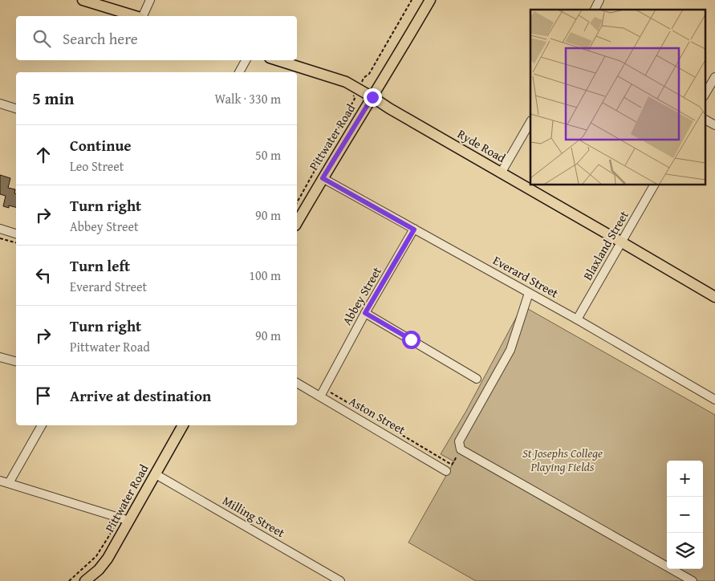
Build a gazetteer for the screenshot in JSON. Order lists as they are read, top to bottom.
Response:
{
  "streets": {
    "main road": ["Pittwater Road", "Ryde Road"],
    "street": [
      "Blaxland Street",
      "Everard Street",
      "Abbey Street",
      "Aston Street",
      "Milling Street"
    ]
  },
  "crossings": [
    ["Pittwater Road", "Ryde Road"],
    ["Pittwater Road", "Everard Street"],
    ["Pittwater Road", "Milling Street"],
    ["Ryde Road", "Blaxland Street"],
    ["Blaxland Street", "Everard Street"],
    ["Everard Street", "Abbey Street"],
    ["Abbey Street", "Aston Street"]
  ],
  "parks": ["St Josephs College Playing Fields"],
  "page": {
    "search": "Search here",
    "heading": ["5 min", "Walk · 330 m"],
    "list": [
      ["Continue", "Leo Street", "50 m"],
      ["Turn right", "Abbey Street", "90 m"],
      ["Turn left", "Everard Street", "100 m"],
      ["Turn right", "Pittwater Road", "90 m"],
      "Arrive at destination"
    ],
    "map_buttons": ["+", "−"]
  }
}
